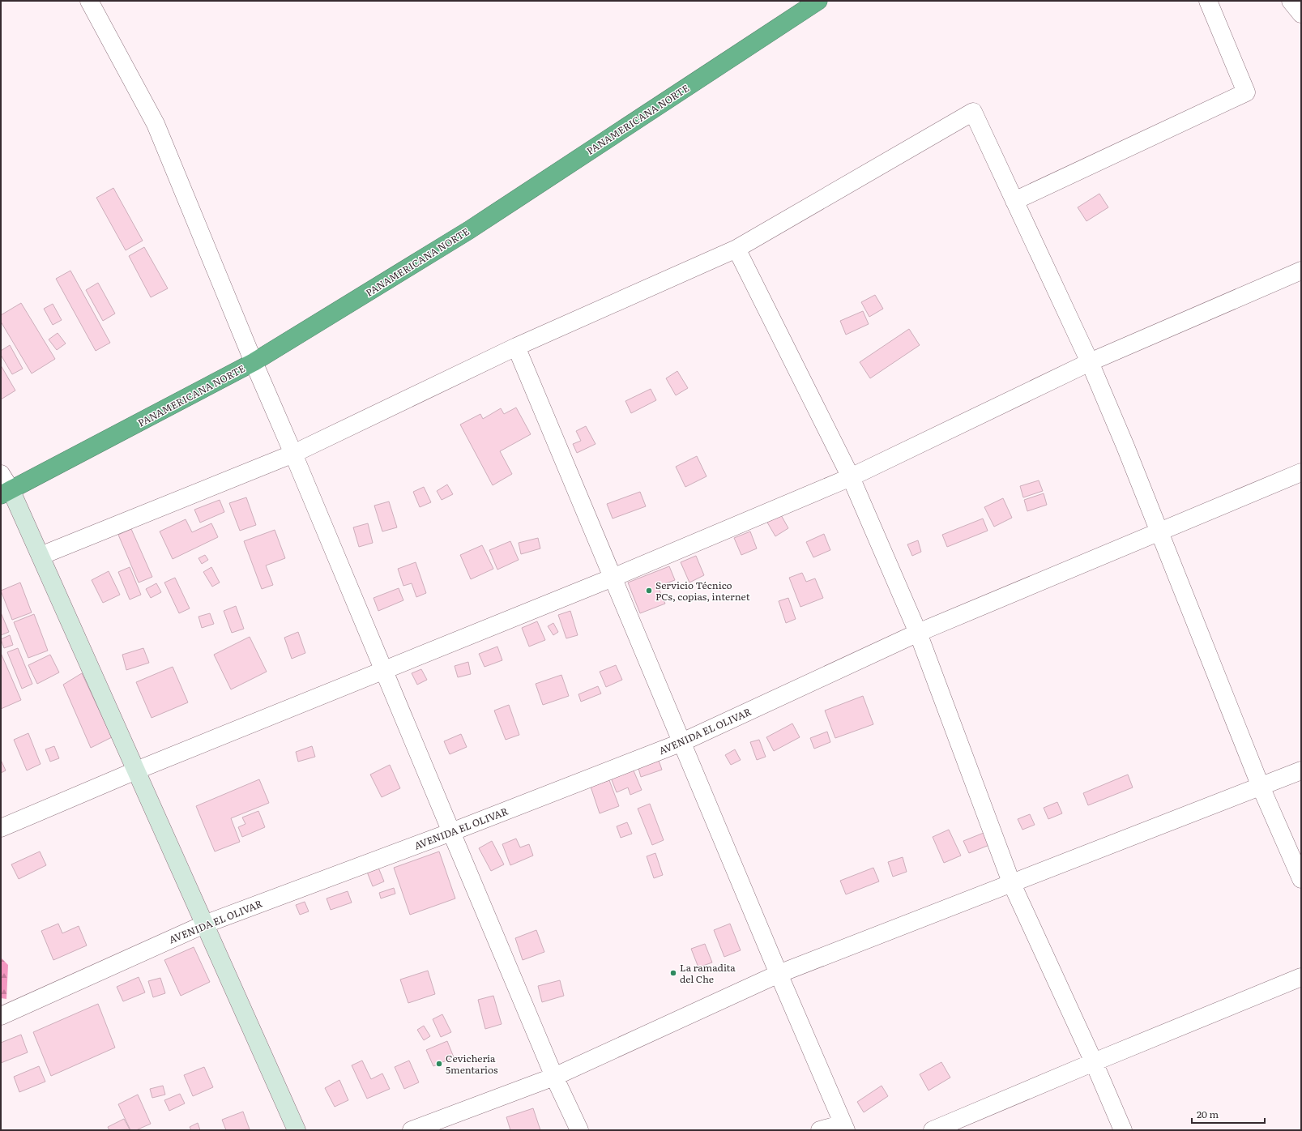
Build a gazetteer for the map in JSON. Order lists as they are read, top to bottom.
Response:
{
  "streets": {
    "highway": ["PANAMERICANA NORTE"],
    "street": ["AVENIDA EL OLIVAR"]
  },
  "places": ["Servicio Técnico PCs, copias, internet", "La ramadita del Che", "Cevichería 5mentarios"],
  "scale_bar": "20 m"
}
